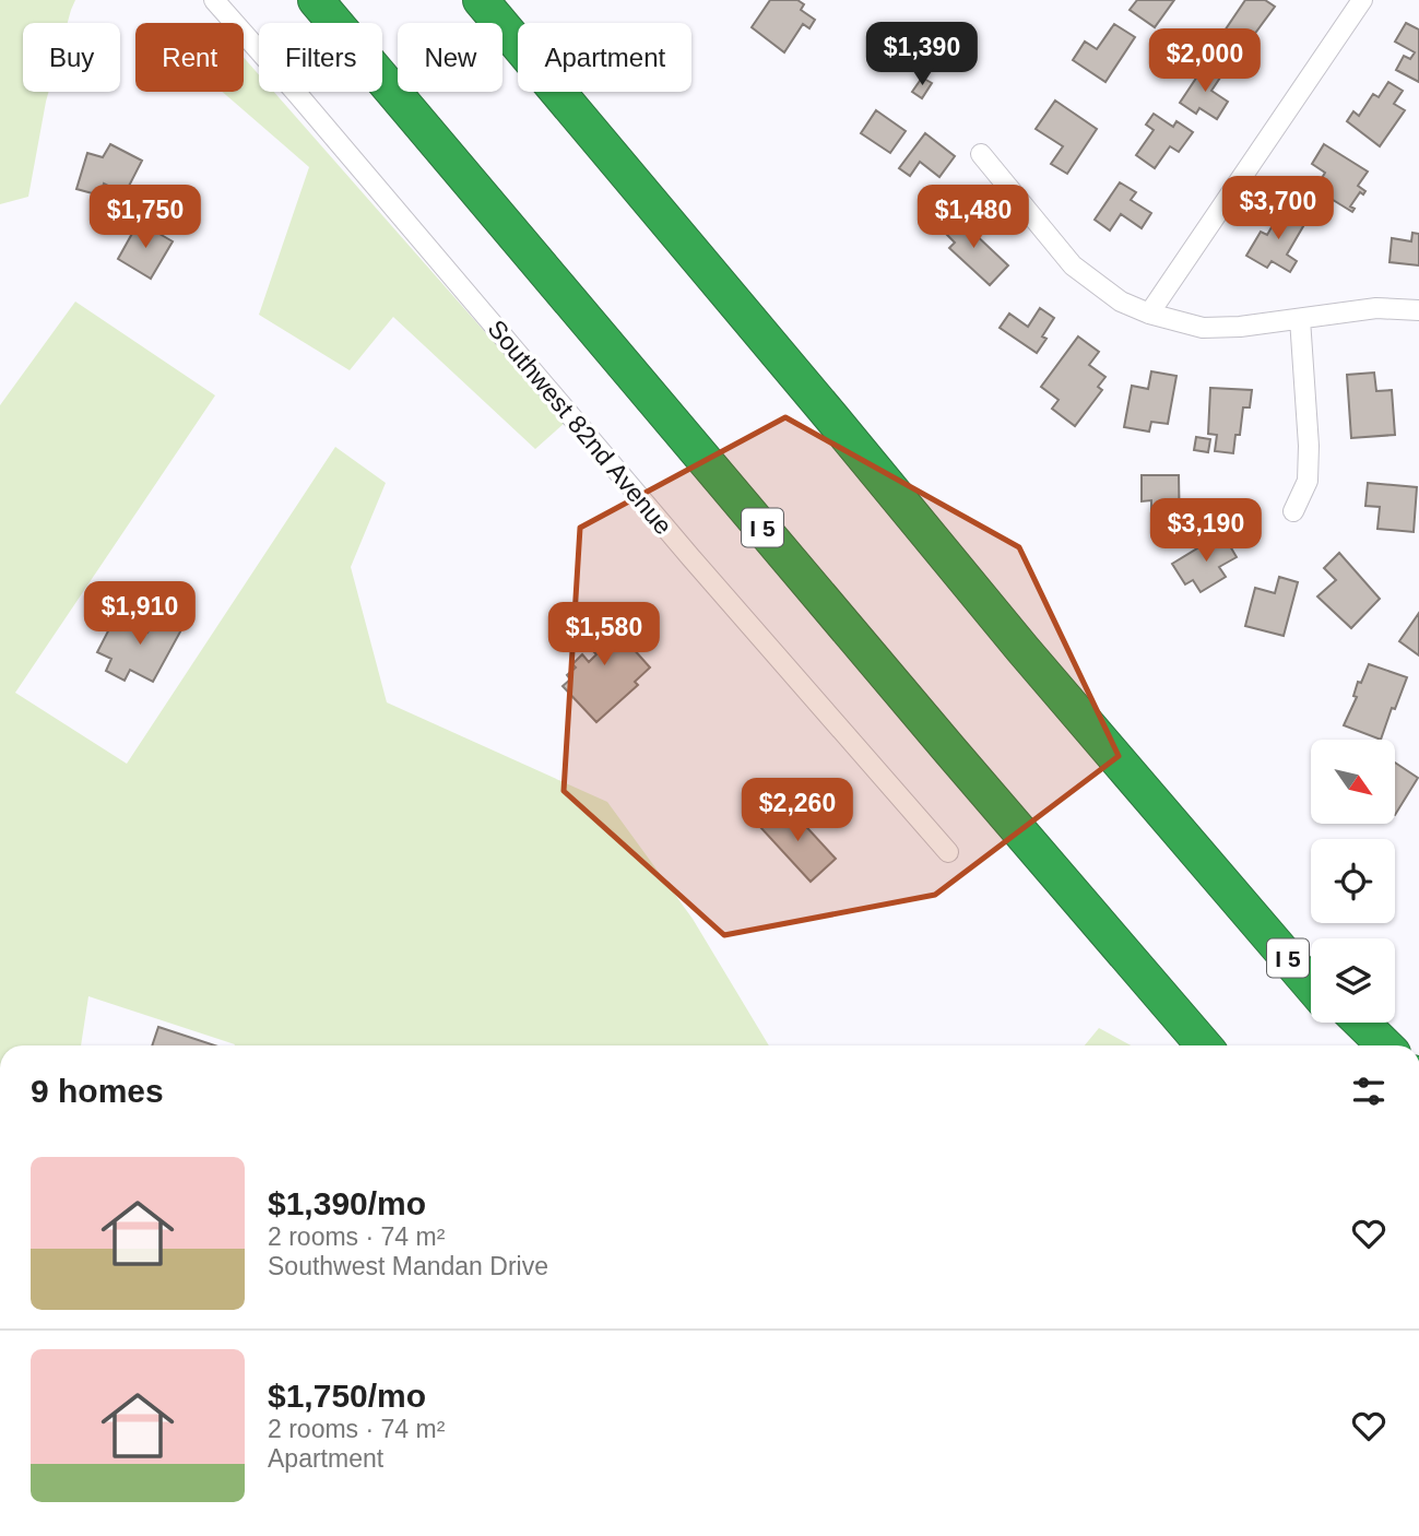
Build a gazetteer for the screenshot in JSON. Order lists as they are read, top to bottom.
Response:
{
  "streets": {
    "highway": ["I 5"],
    "street": ["Southwest 82nd Avenue"]
  },
  "north": "bottom right",
  "page": {
    "price": [
      "$1,390",
      "$2,000",
      "$3,700",
      "$1,750",
      "$1,480",
      "$3,190",
      "$1,910",
      "$1,580",
      "$2,260"
    ],
    "chip": [
      "Buy",
      "Rent",
      "Filters",
      "New",
      "Apartment"
    ],
    "heading": "9 homes",
    "list": [
      {
        "name": "$1,390/mo",
        "note": "2 rooms · 74 m² · Southwest Mandan Drive"
      },
      {
        "name": "$1,750/mo",
        "note": "2 rooms · 74 m² · Apartment"
      }
    ]
  }
}
